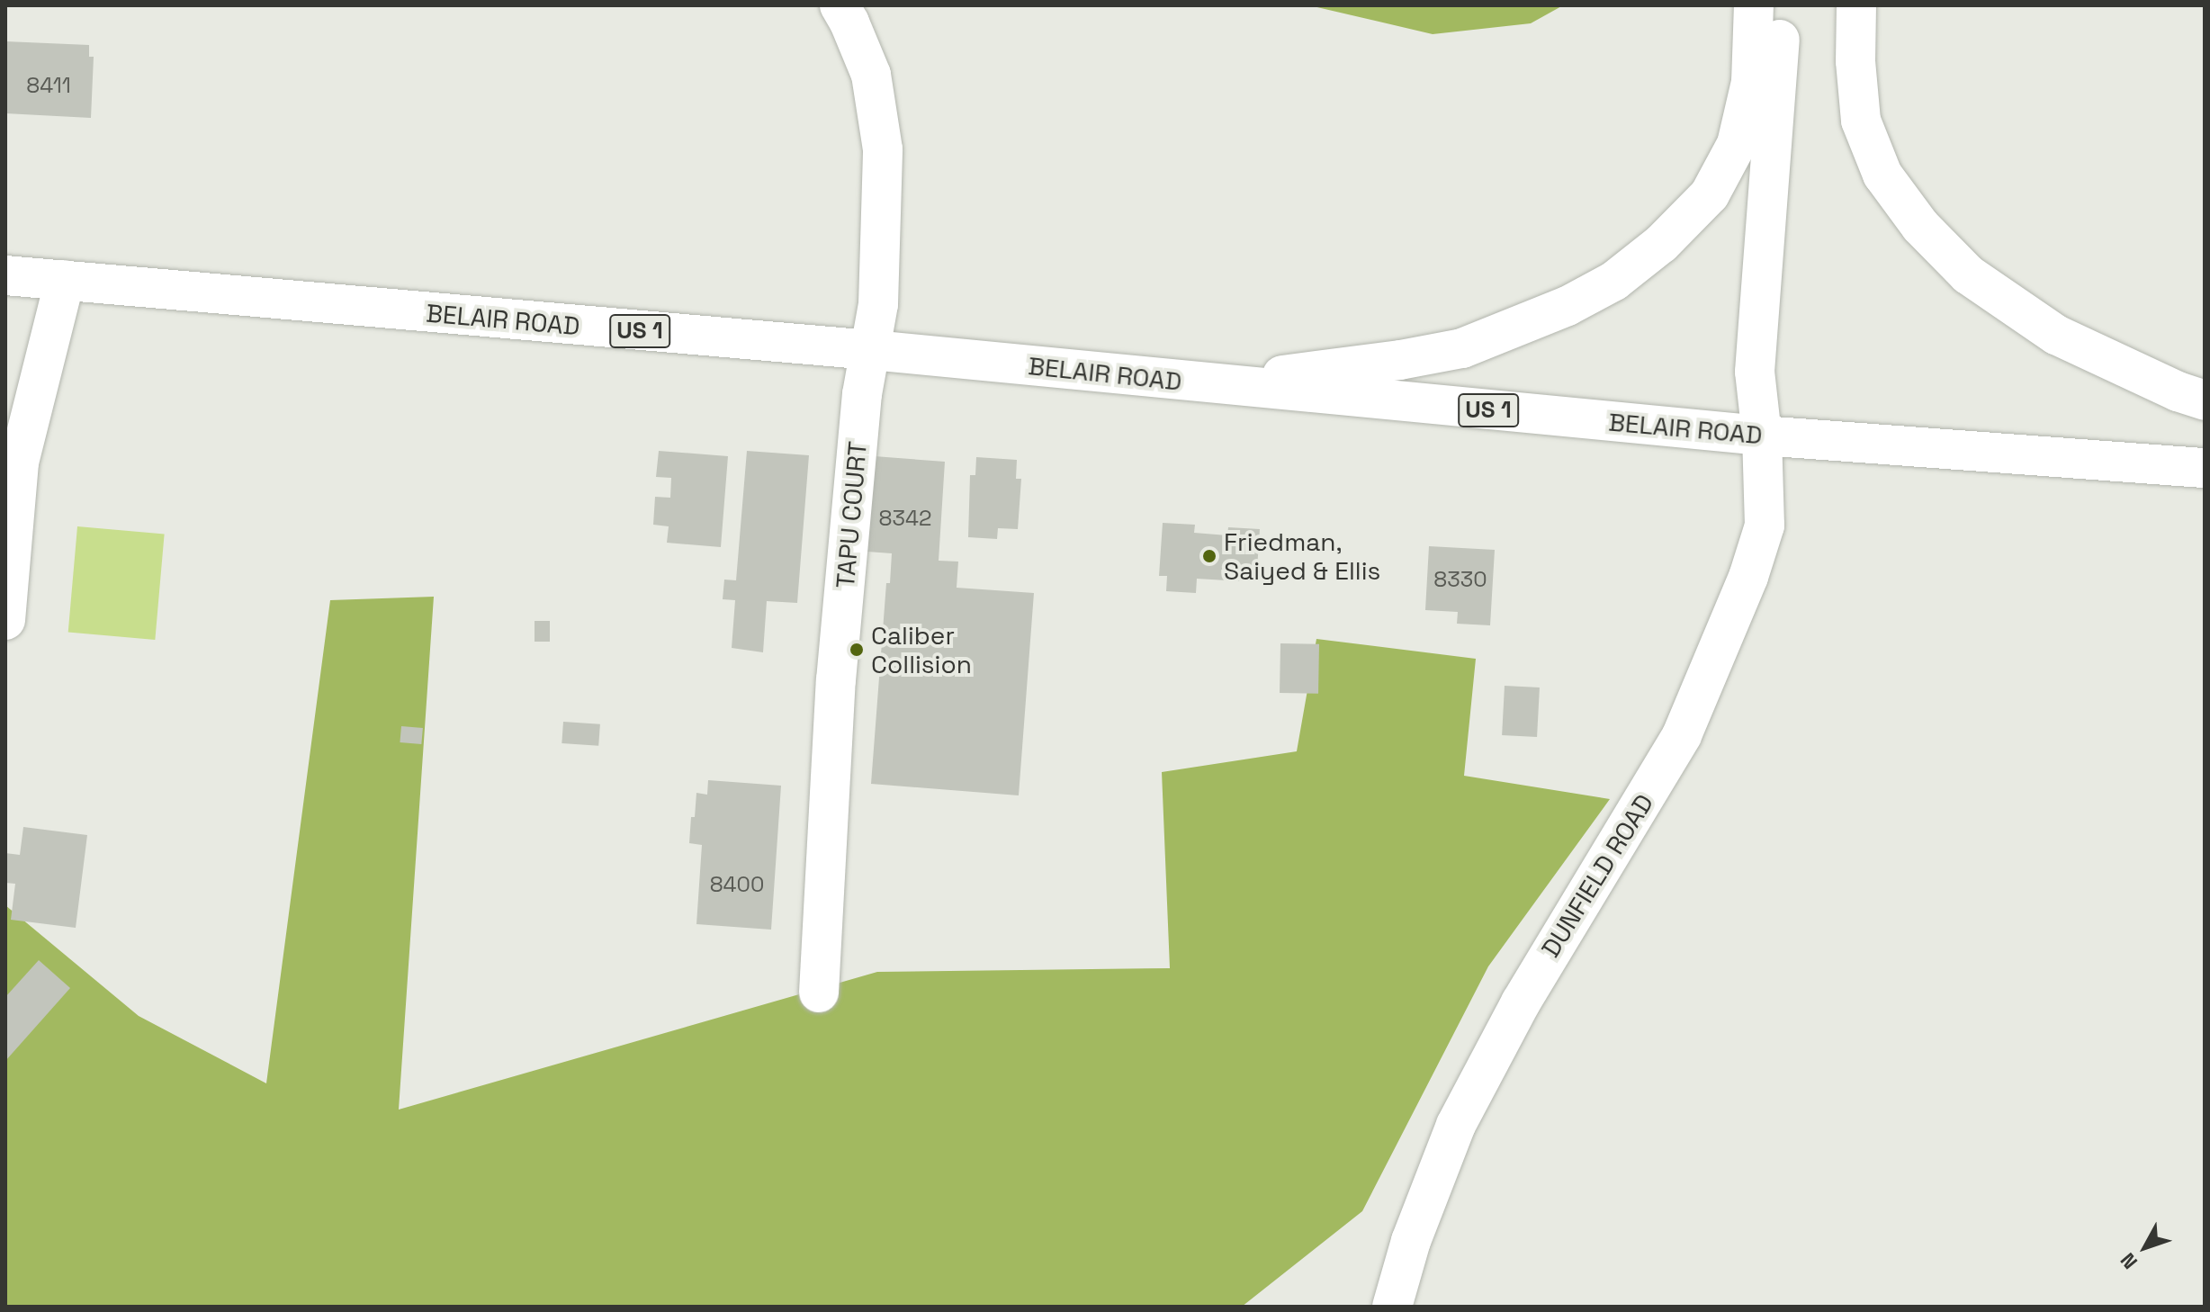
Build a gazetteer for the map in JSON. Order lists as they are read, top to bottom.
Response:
{
  "streets": {
    "main road": [
      "BELAIR ROAD",
      "US 1",
      "TAPU COURT",
      "DUNFIELD ROAD"
    ]
  },
  "crossings": [
    ["BELAIR ROAD", "TAPU COURT"],
    ["BELAIR ROAD", "DUNFIELD ROAD"]
  ],
  "places": ["Friedman, Saiyed & Ellis", "Caliber Collision"],
  "house_numbers": [
    "8411",
    "8342",
    "8330",
    "8400"
  ],
  "north": "bottom left"
}
